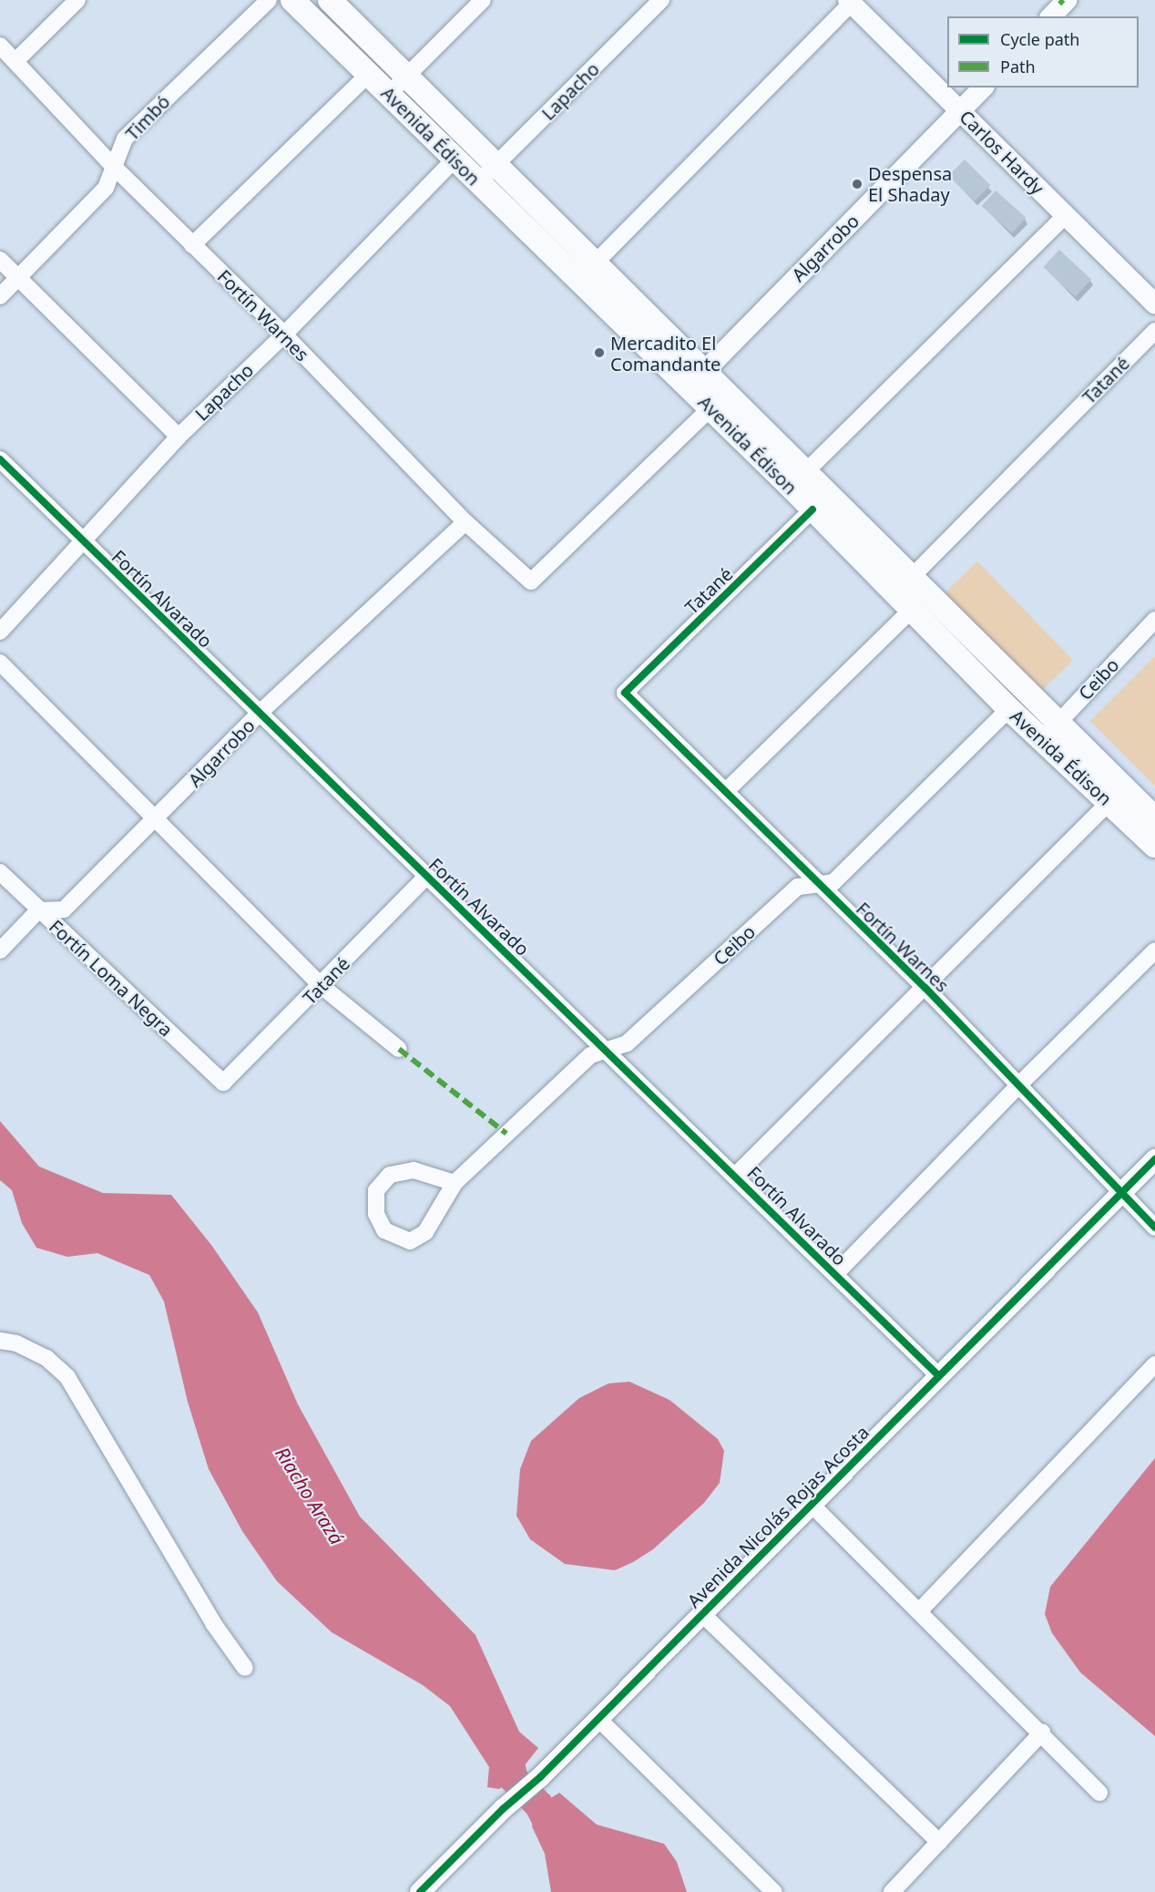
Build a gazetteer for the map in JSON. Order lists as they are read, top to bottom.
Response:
{
  "streets": {
    "main road": ["Avenida Édison"],
    "street": [
      "Lapacho",
      "Timbó",
      "Carlos Hardy",
      "Algarrobo",
      "Fortín Warnes",
      "Tatané",
      "Fortín Alvarado",
      "Ceibo",
      "Fortín Loma Negra",
      "Avenida Nicolás Rojas Acosta"
    ]
  },
  "crossings": [
    ["Lapacho", "Avenida Édison"],
    ["Lapacho", "Fortín Warnes"],
    ["Lapacho", "Fortín Alvarado"],
    ["Timbó", "Fortín Warnes"],
    ["Avenida Édison", "Algarrobo"],
    ["Avenida Édison", "Fortín Warnes"],
    ["Avenida Édison", "Tatané"],
    ["Avenida Édison", "Ceibo"],
    ["Carlos Hardy", "Algarrobo"],
    ["Algarrobo", "Fortín Warnes"],
    ["Algarrobo", "Fortín Alvarado"],
    ["Algarrobo", "Fortín Loma Negra"],
    ["Fortín Warnes", "Tatané"],
    ["Fortín Warnes", "Ceibo"],
    ["Fortín Warnes", "Avenida Nicolás Rojas Acosta"],
    ["Tatané", "Fortín Alvarado"],
    ["Tatané", "Fortín Loma Negra"],
    ["Fortín Alvarado", "Ceibo"],
    ["Fortín Alvarado", "Avenida Nicolás Rojas Acosta"]
  ],
  "water": ["Riacho Arazá"],
  "places": ["Despensa El Shaday", "Mercadito El Comandante"],
  "legend": ["Cycle path", "Path"]
}
